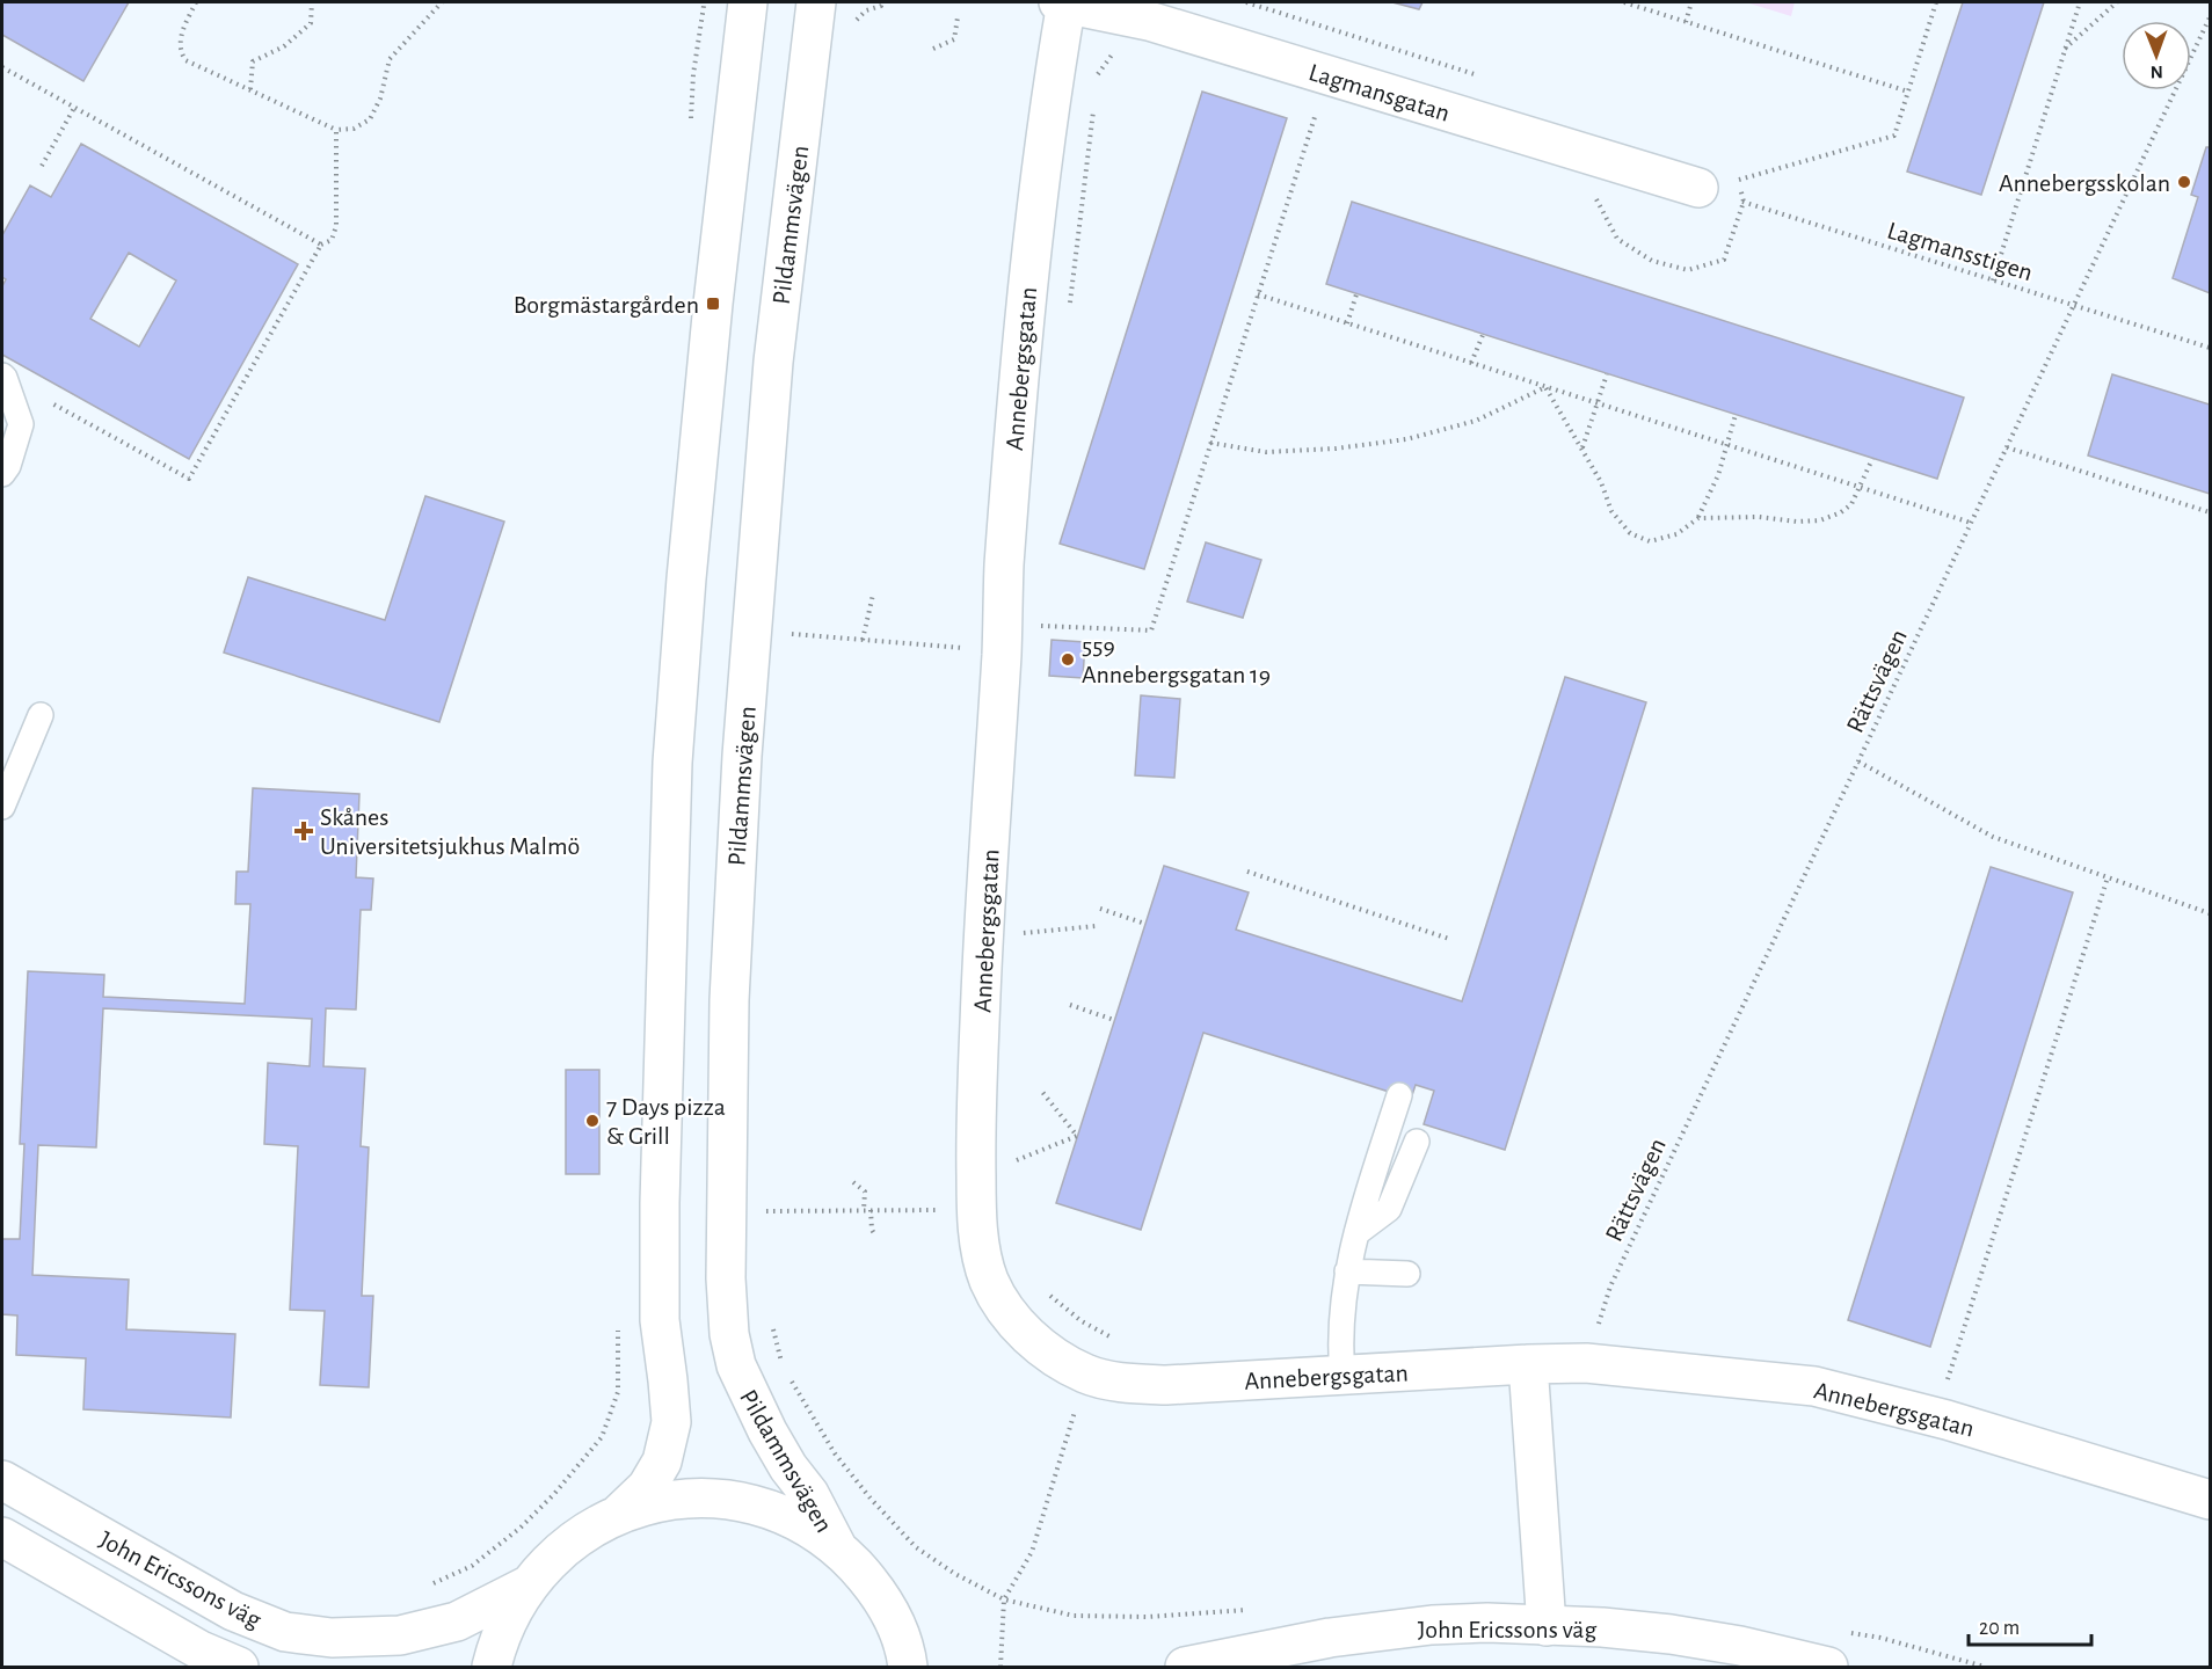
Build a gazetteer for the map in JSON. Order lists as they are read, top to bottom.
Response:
{
  "streets": {
    "main road": [
      "Lagmansgatan",
      "Pildammsvägen",
      "Annebergsgatan",
      "John Ericssons väg"
    ],
    "path": ["Lagmansstigen", "Rättsvägen"]
  },
  "crossings": [
    ["Lagmansgatan", "Lagmansstigen"],
    ["Lagmansgatan", "Annebergsgatan"],
    ["Pildammsvägen", "John Ericssons väg"],
    ["Lagmansstigen", "Rättsvägen"]
  ],
  "places": {
    "other": ["Annebergsskolan", "559 Annebergsgatan 19", "7 Days pizza & Grill"],
    "transit": ["Borgmästargården"],
    "health": ["Skånes Universitetsjukhus Malmö"]
  },
  "scale_bar": "20 m",
  "north": "bottom"
}
